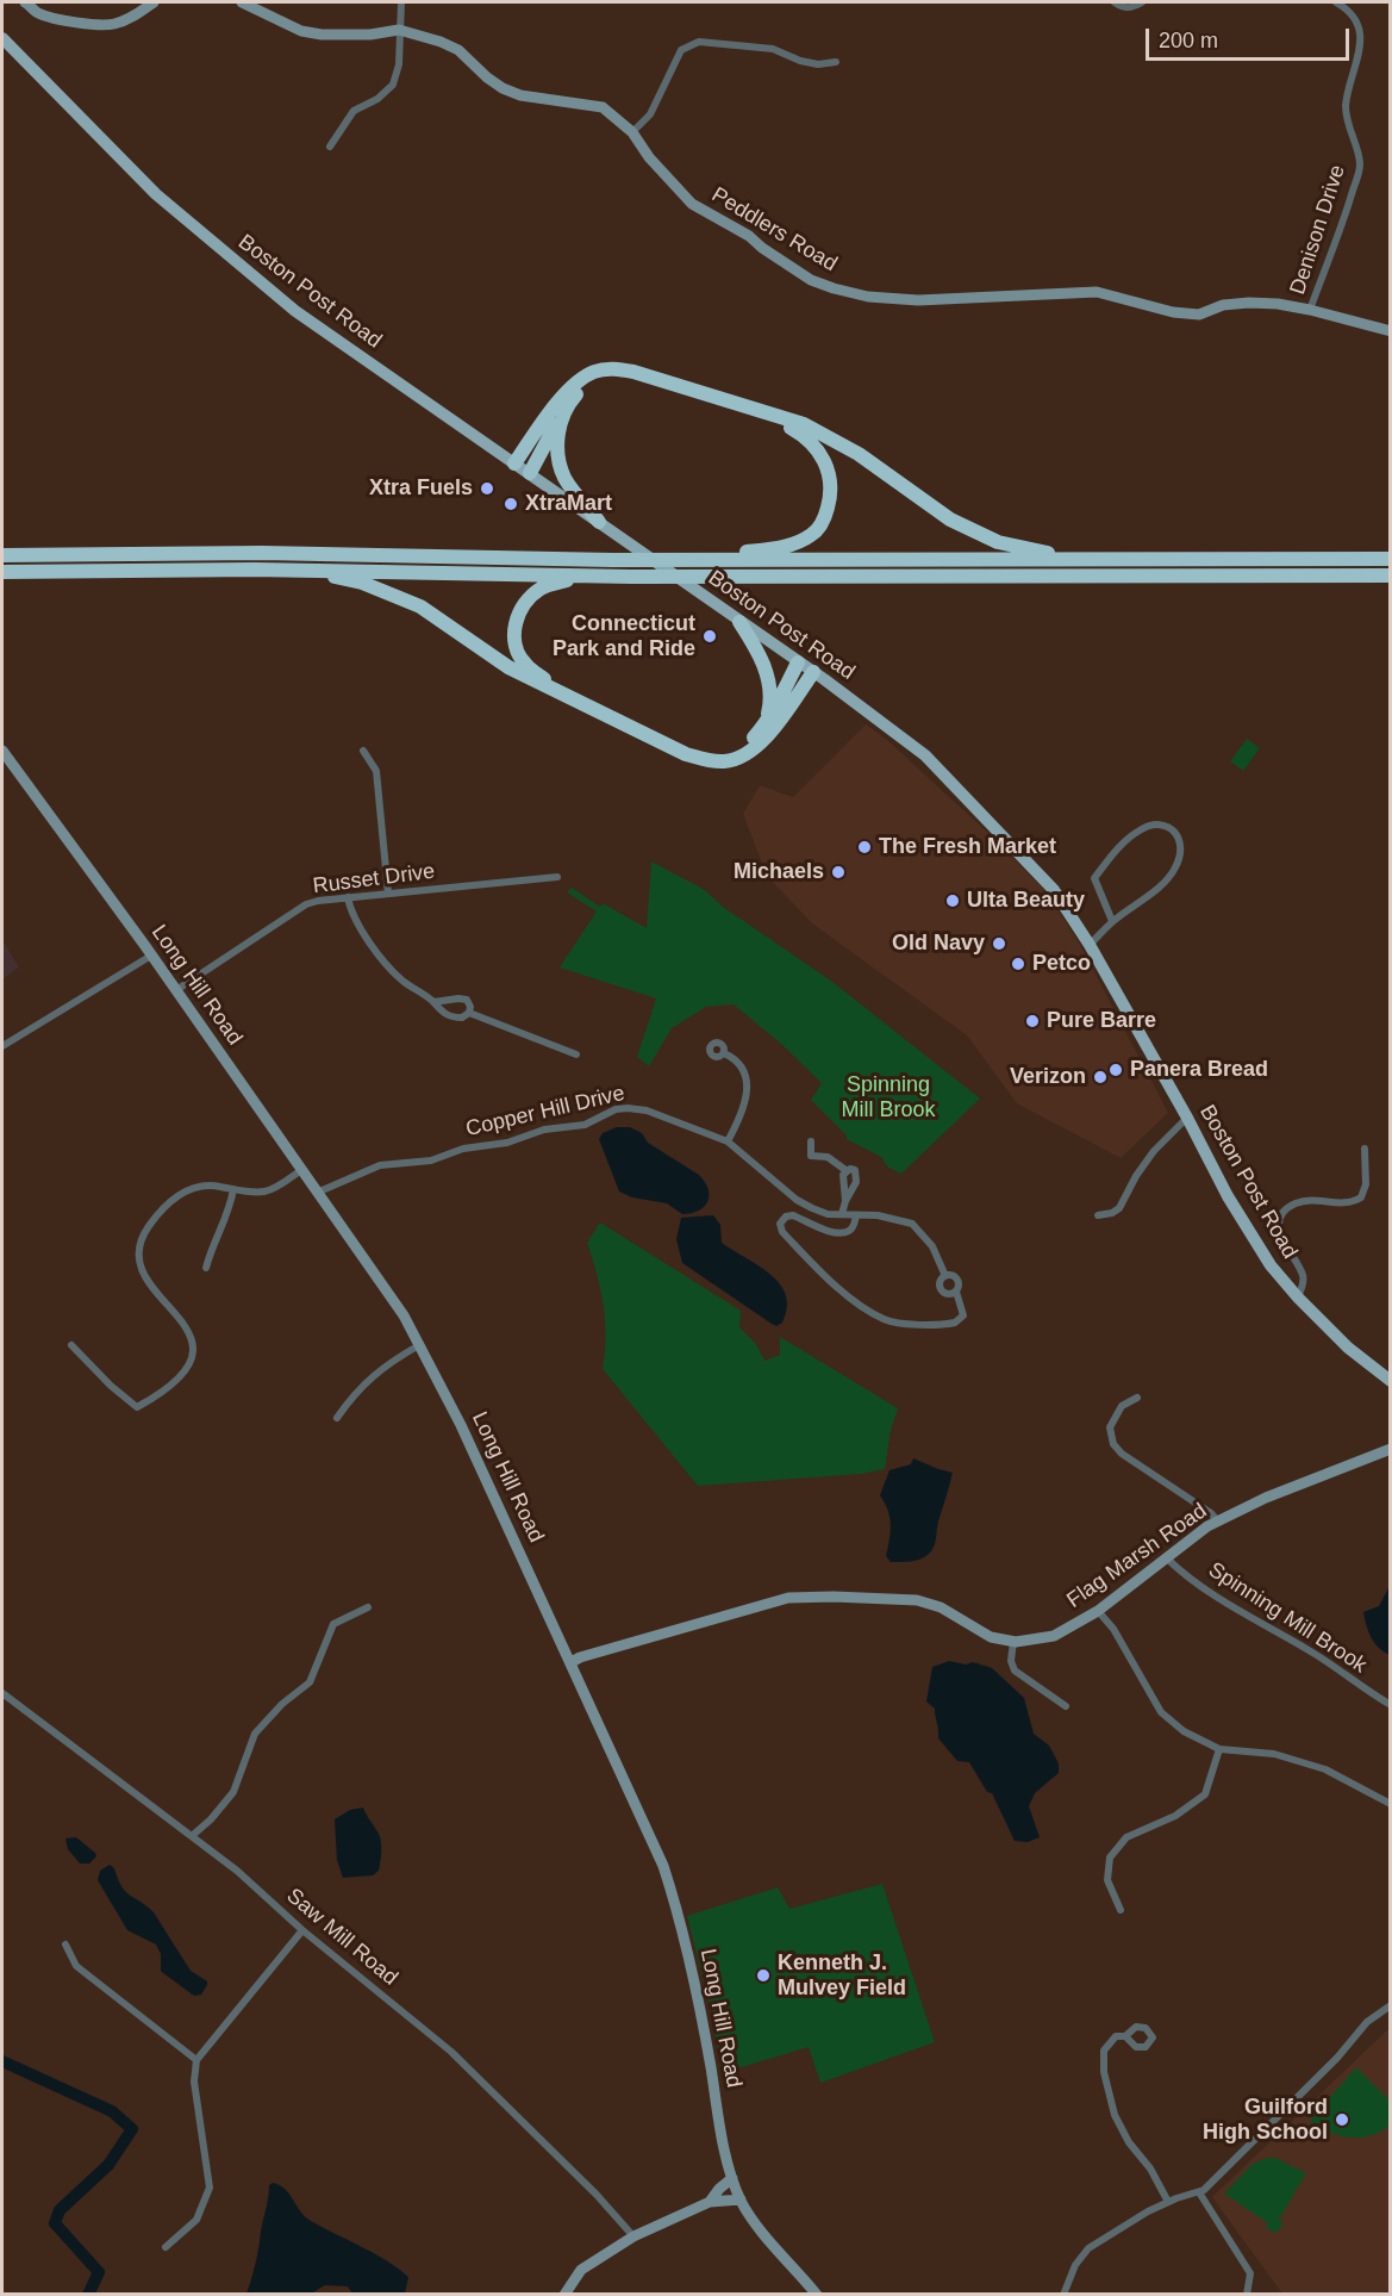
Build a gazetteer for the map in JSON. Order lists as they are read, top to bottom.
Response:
{
  "streets": {
    "main road": ["Boston Post Road"],
    "street": [
      "Peddlers Road",
      "Denison Drive",
      "Russet Drive",
      "Long Hill Road",
      "Copper Hill Drive",
      "Flag Marsh Road",
      "Spinning Mill Brook",
      "Saw Mill Road"
    ]
  },
  "crossings": [
    ["Peddlers Road", "Denison Drive"],
    ["Russet Drive", "Long Hill Road"],
    ["Long Hill Road", "Copper Hill Drive"],
    ["Long Hill Road", "Flag Marsh Road"],
    ["Flag Marsh Road", "Spinning Mill Brook"]
  ],
  "parks": ["Spinning Mill Brook"],
  "places": [
    "Xtra Fuels",
    "XtraMart",
    "Connecticut Park and Ride",
    "The Fresh Market",
    "Michaels",
    "Ulta Beauty",
    "Old Navy",
    "Petco",
    "Pure Barre",
    "Panera Bread",
    "Verizon",
    "Kenneth J. Mulvey Field",
    "Guilford High School"
  ],
  "scale_bar": "200 m"
}
